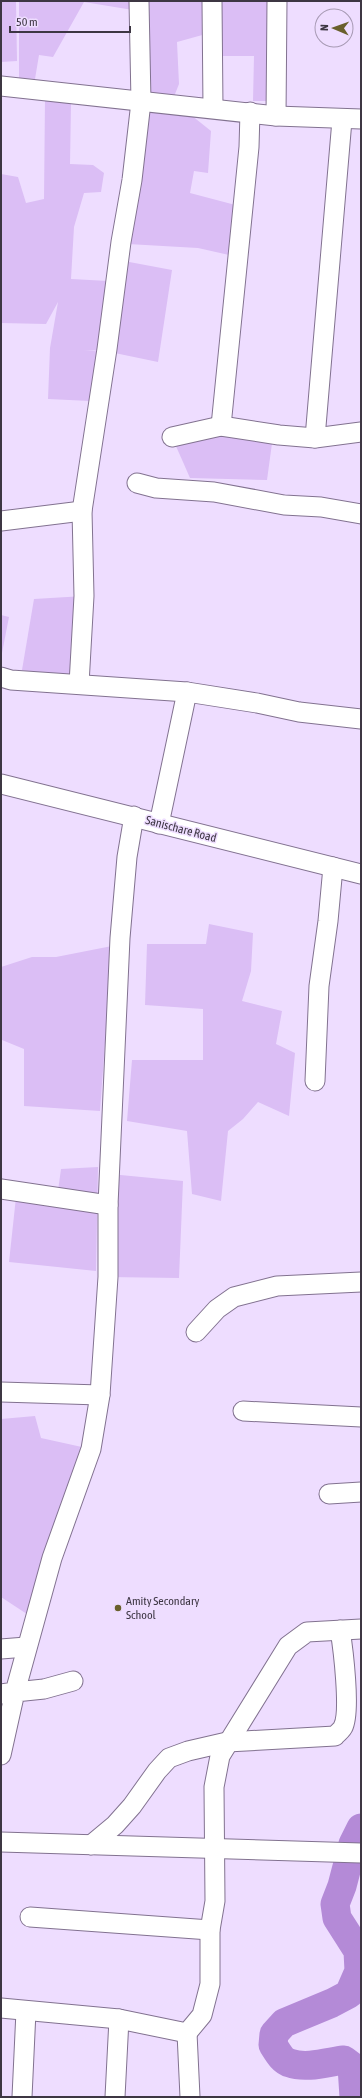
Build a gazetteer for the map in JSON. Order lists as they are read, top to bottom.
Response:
{
  "streets": {
    "street": ["Sanischare Road"]
  },
  "places": ["Amity Secondary School"],
  "scale_bar": "50 m",
  "north": "left"
}
